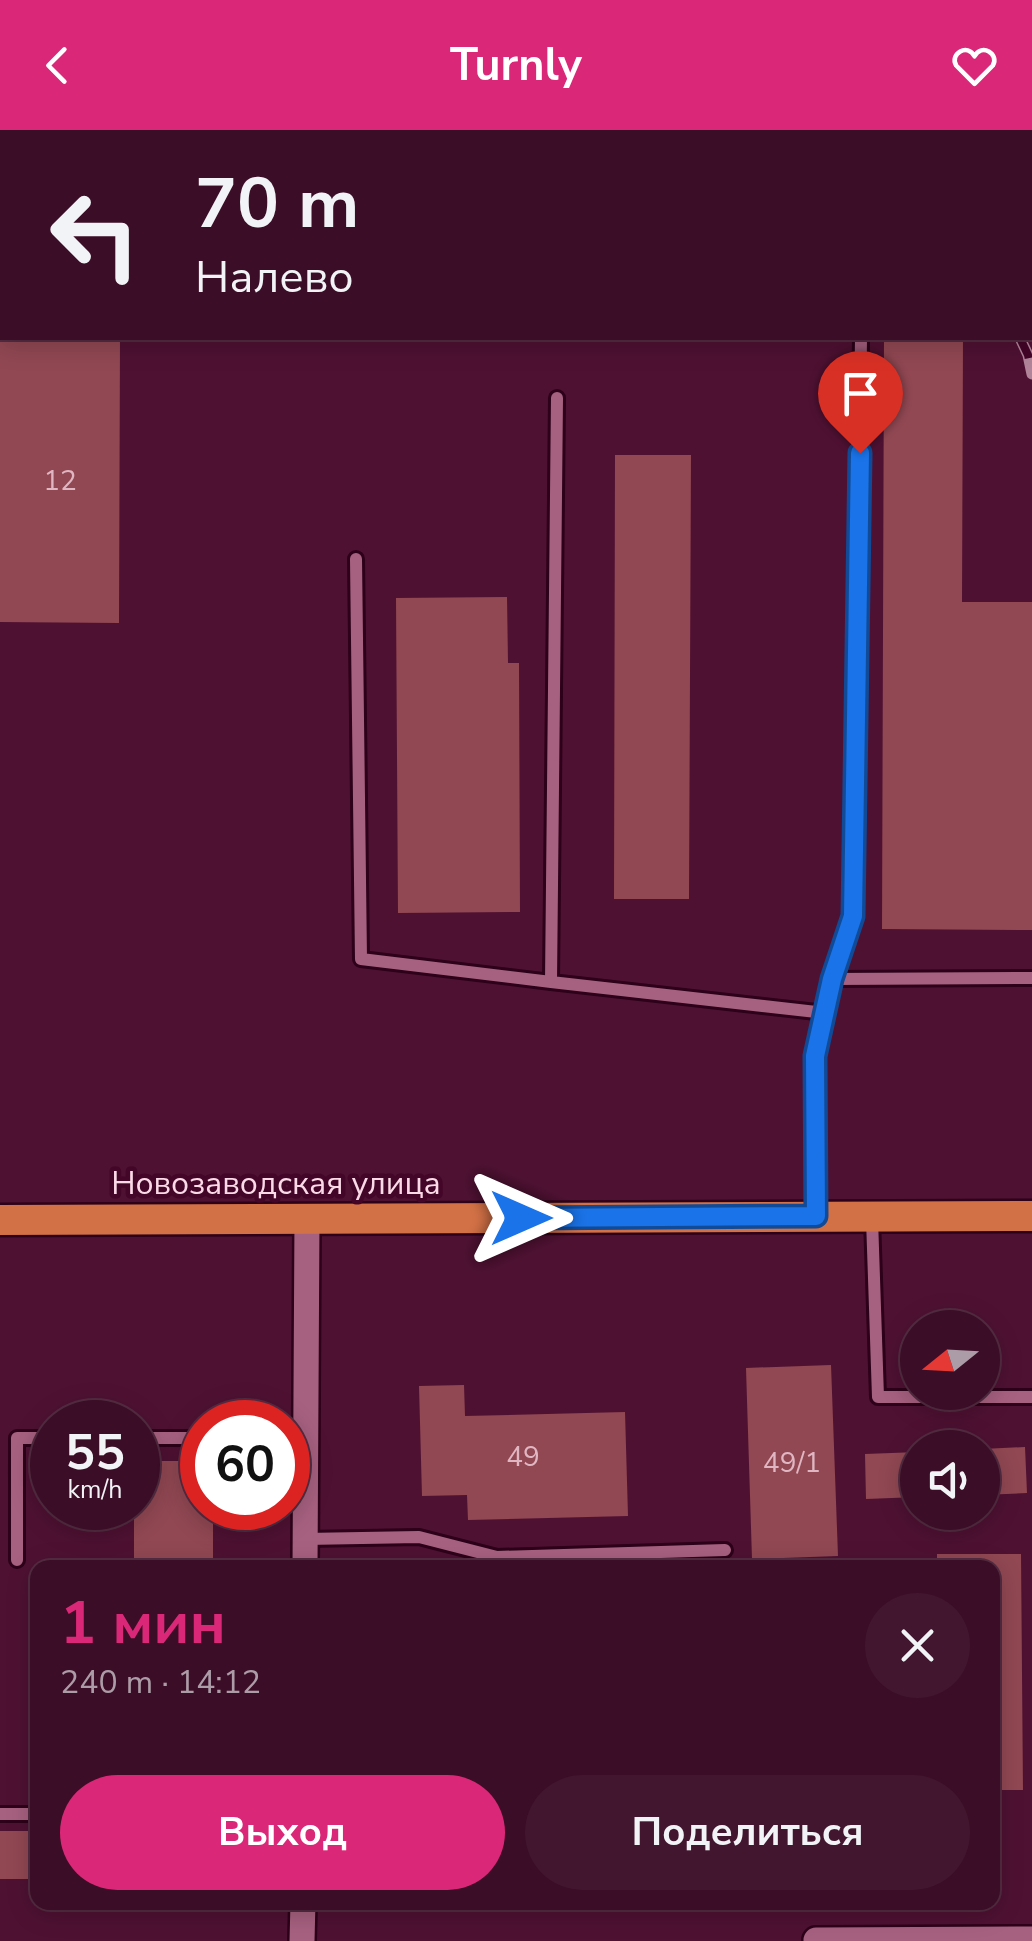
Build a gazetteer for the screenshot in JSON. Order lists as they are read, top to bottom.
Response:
{
  "streets": {
    "main road": ["Новозаводская улица"]
  },
  "house_numbers": ["12", "49", "49/1"],
  "north": "left",
  "page": {
    "header": "Turnly",
    "turn": ["70 m", "Налево"],
    "speed": "55 km/h",
    "limit": "60",
    "heading": ["1 мин", "240 m · 14:12"],
    "buttons": ["Выход", "Поделиться"]
  }
}
